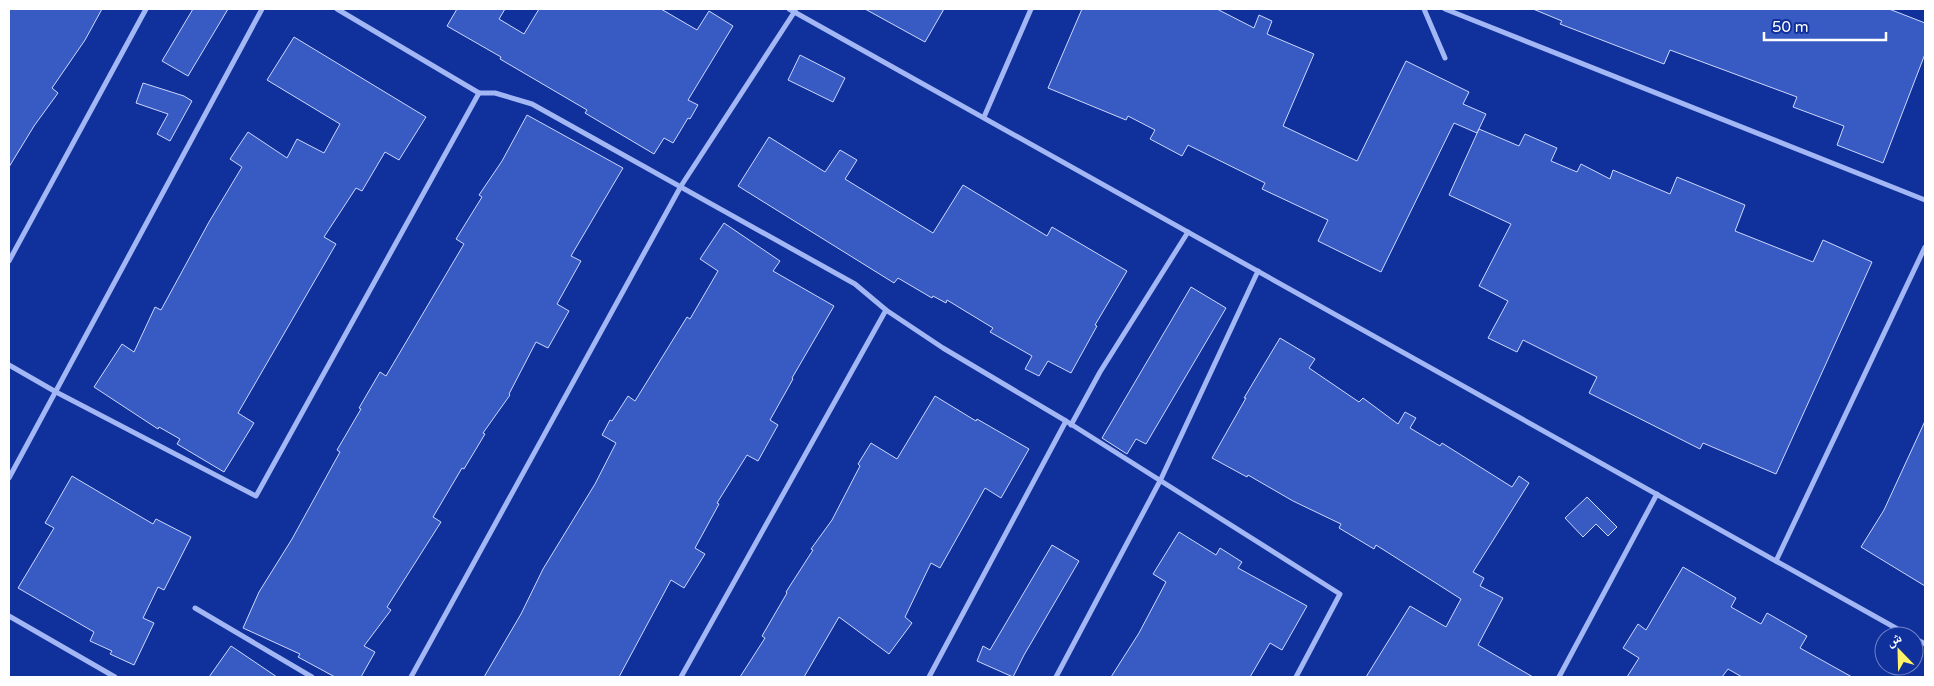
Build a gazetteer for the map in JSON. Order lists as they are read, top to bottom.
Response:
{
  "scale_bar": "50 m",
  "north": "top left"
}
